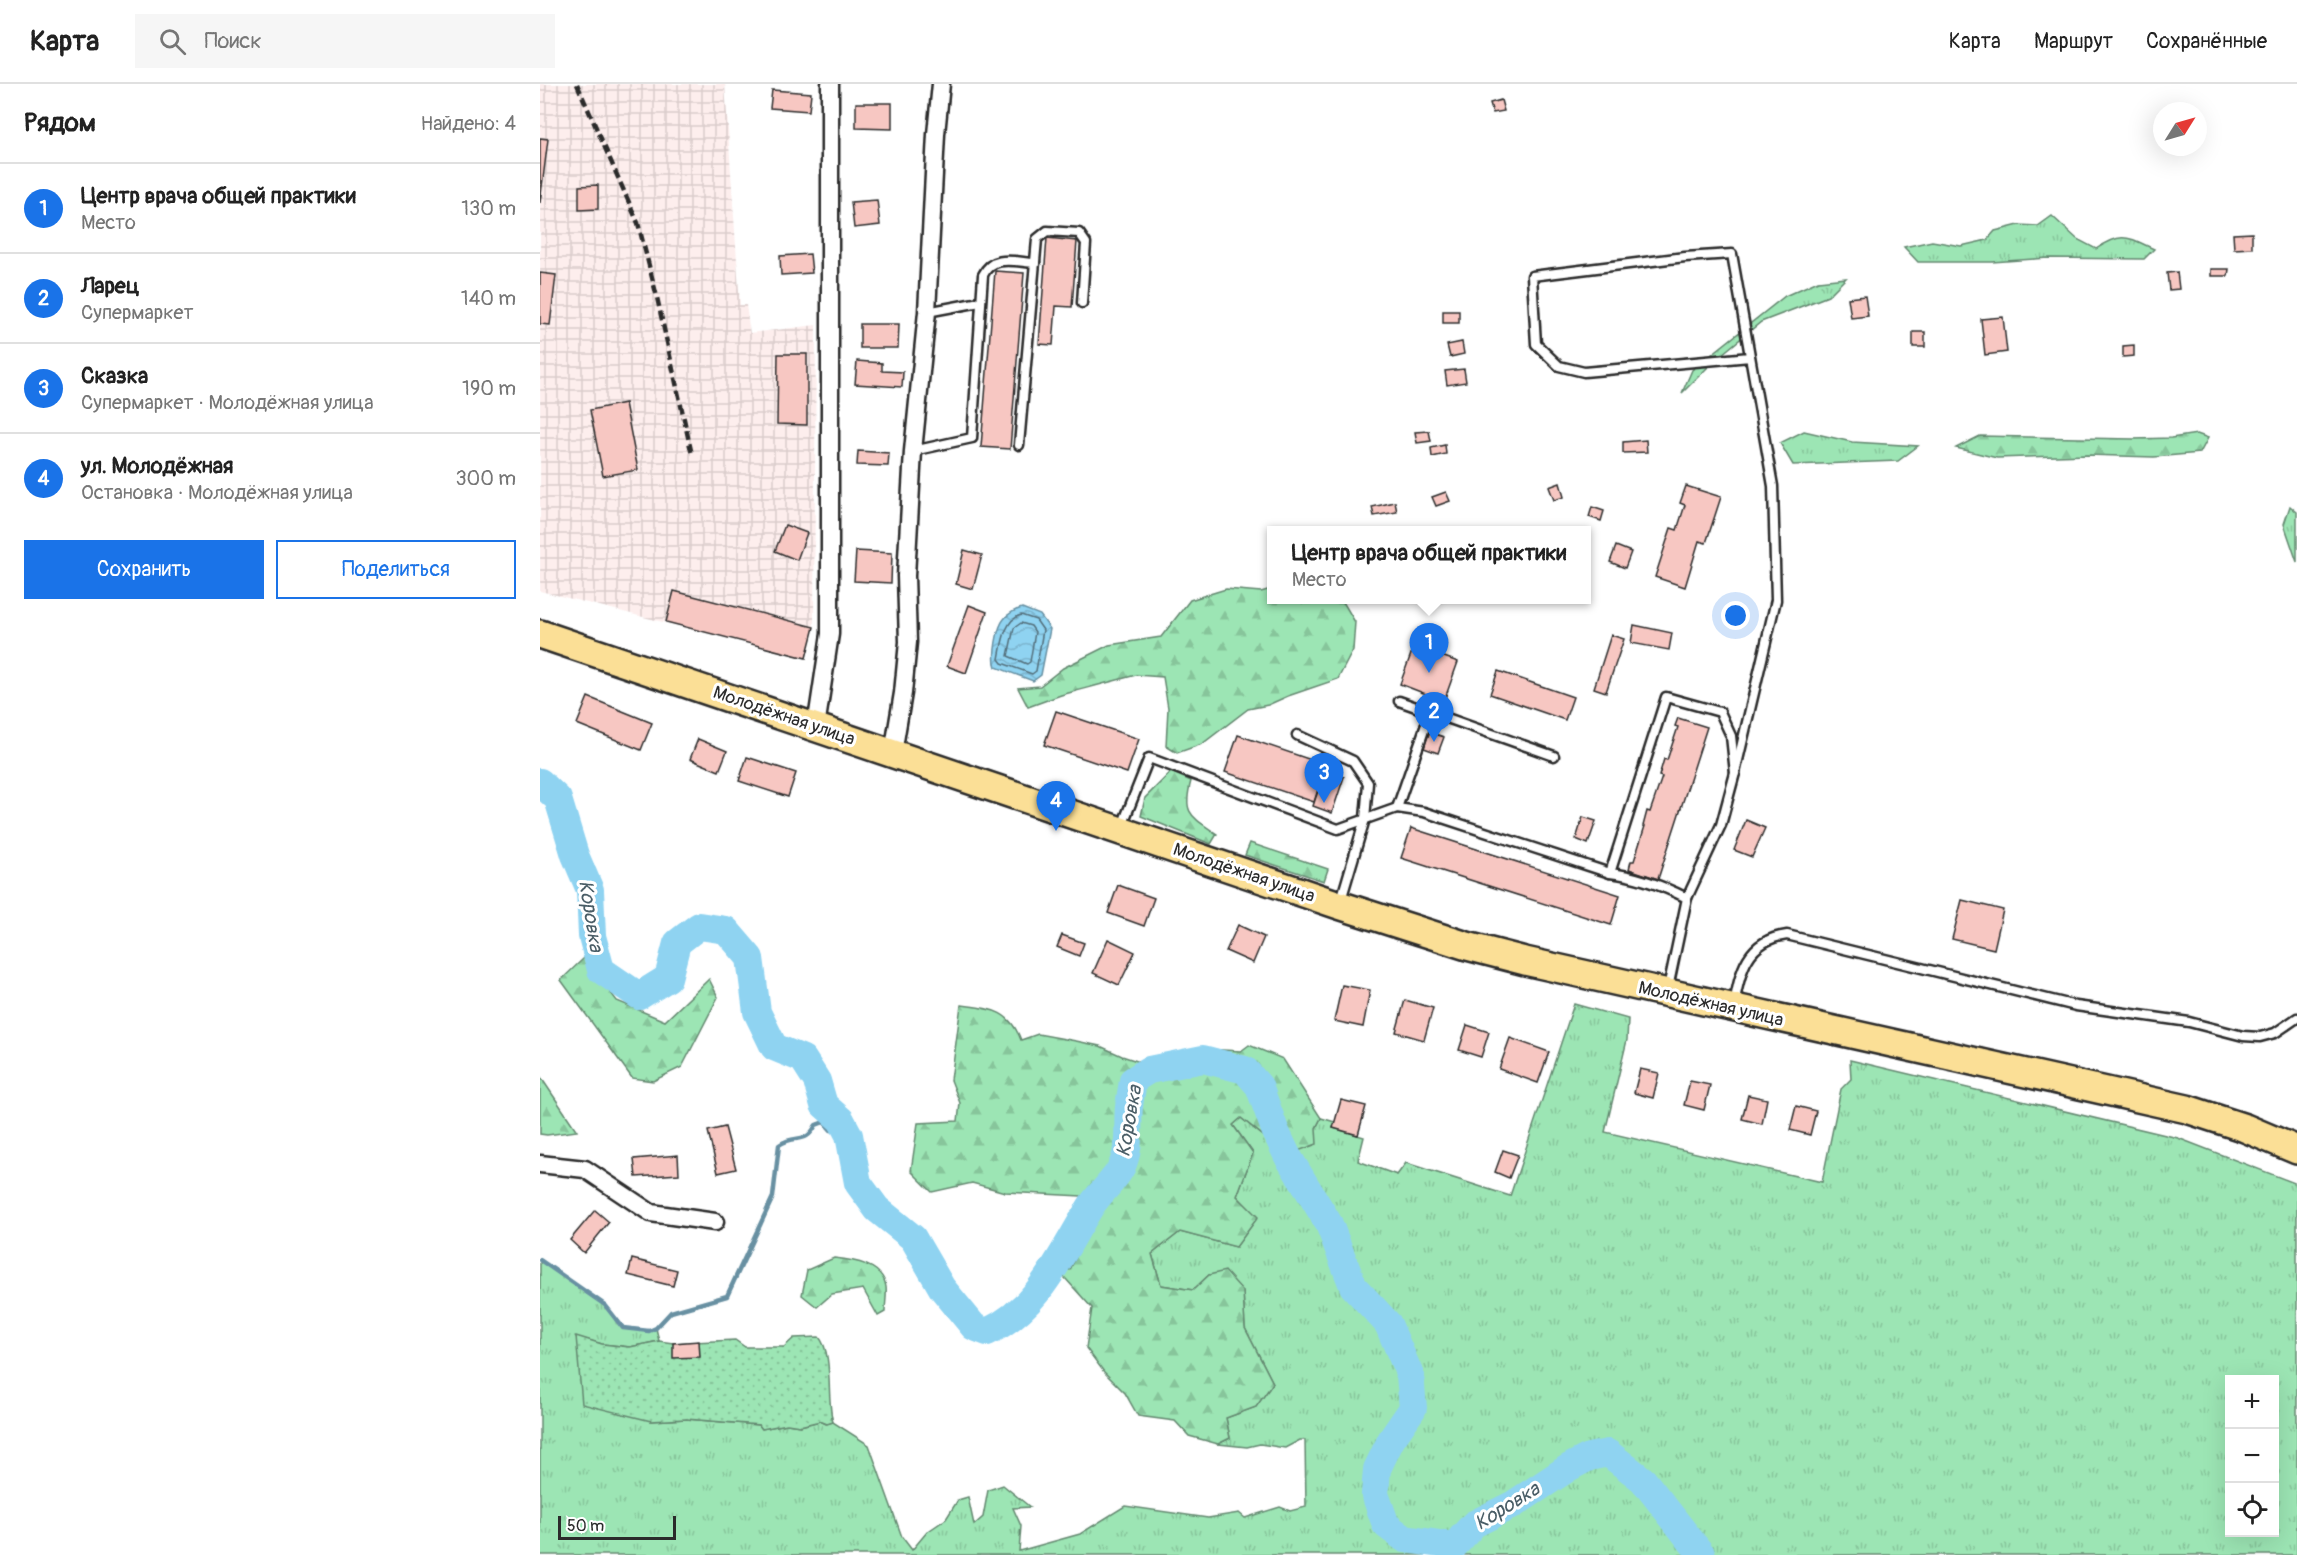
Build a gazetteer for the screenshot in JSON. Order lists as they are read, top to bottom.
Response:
{
  "streets": {
    "main road": ["Молодёжная улица"]
  },
  "water": ["Коровка"],
  "scale_bar": "50 m",
  "north": "top right",
  "page": {
    "header": "Карта",
    "search": "Поиск",
    "nav": ["Карта", "Маршрут", "Сохранённые"],
    "heading": ["Рядом", "Найдено: 4"],
    "list": [
      {
        "mark": "1",
        "name": "Центр врача общей практики",
        "note": "Место",
        "value": "130 m"
      },
      {
        "mark": "2",
        "name": "Ларец",
        "note": "Супермаркет",
        "value": "140 m"
      },
      {
        "mark": "3",
        "name": "Сказка",
        "note": "Супермаркет · Молодёжная улица",
        "value": "190 m"
      },
      {
        "mark": "4",
        "name": "ул. Молодёжная",
        "note": "Остановка · Молодёжная улица",
        "value": "300 m"
      }
    ],
    "buttons": ["Сохранить", "Поделиться"],
    "popup": ["Центр врача общей практики", "Место"],
    "pins": [
      "1",
      "2",
      "3",
      "4"
    ],
    "map_buttons": ["+", "−"],
    "scale": "50 m"
  }
}
